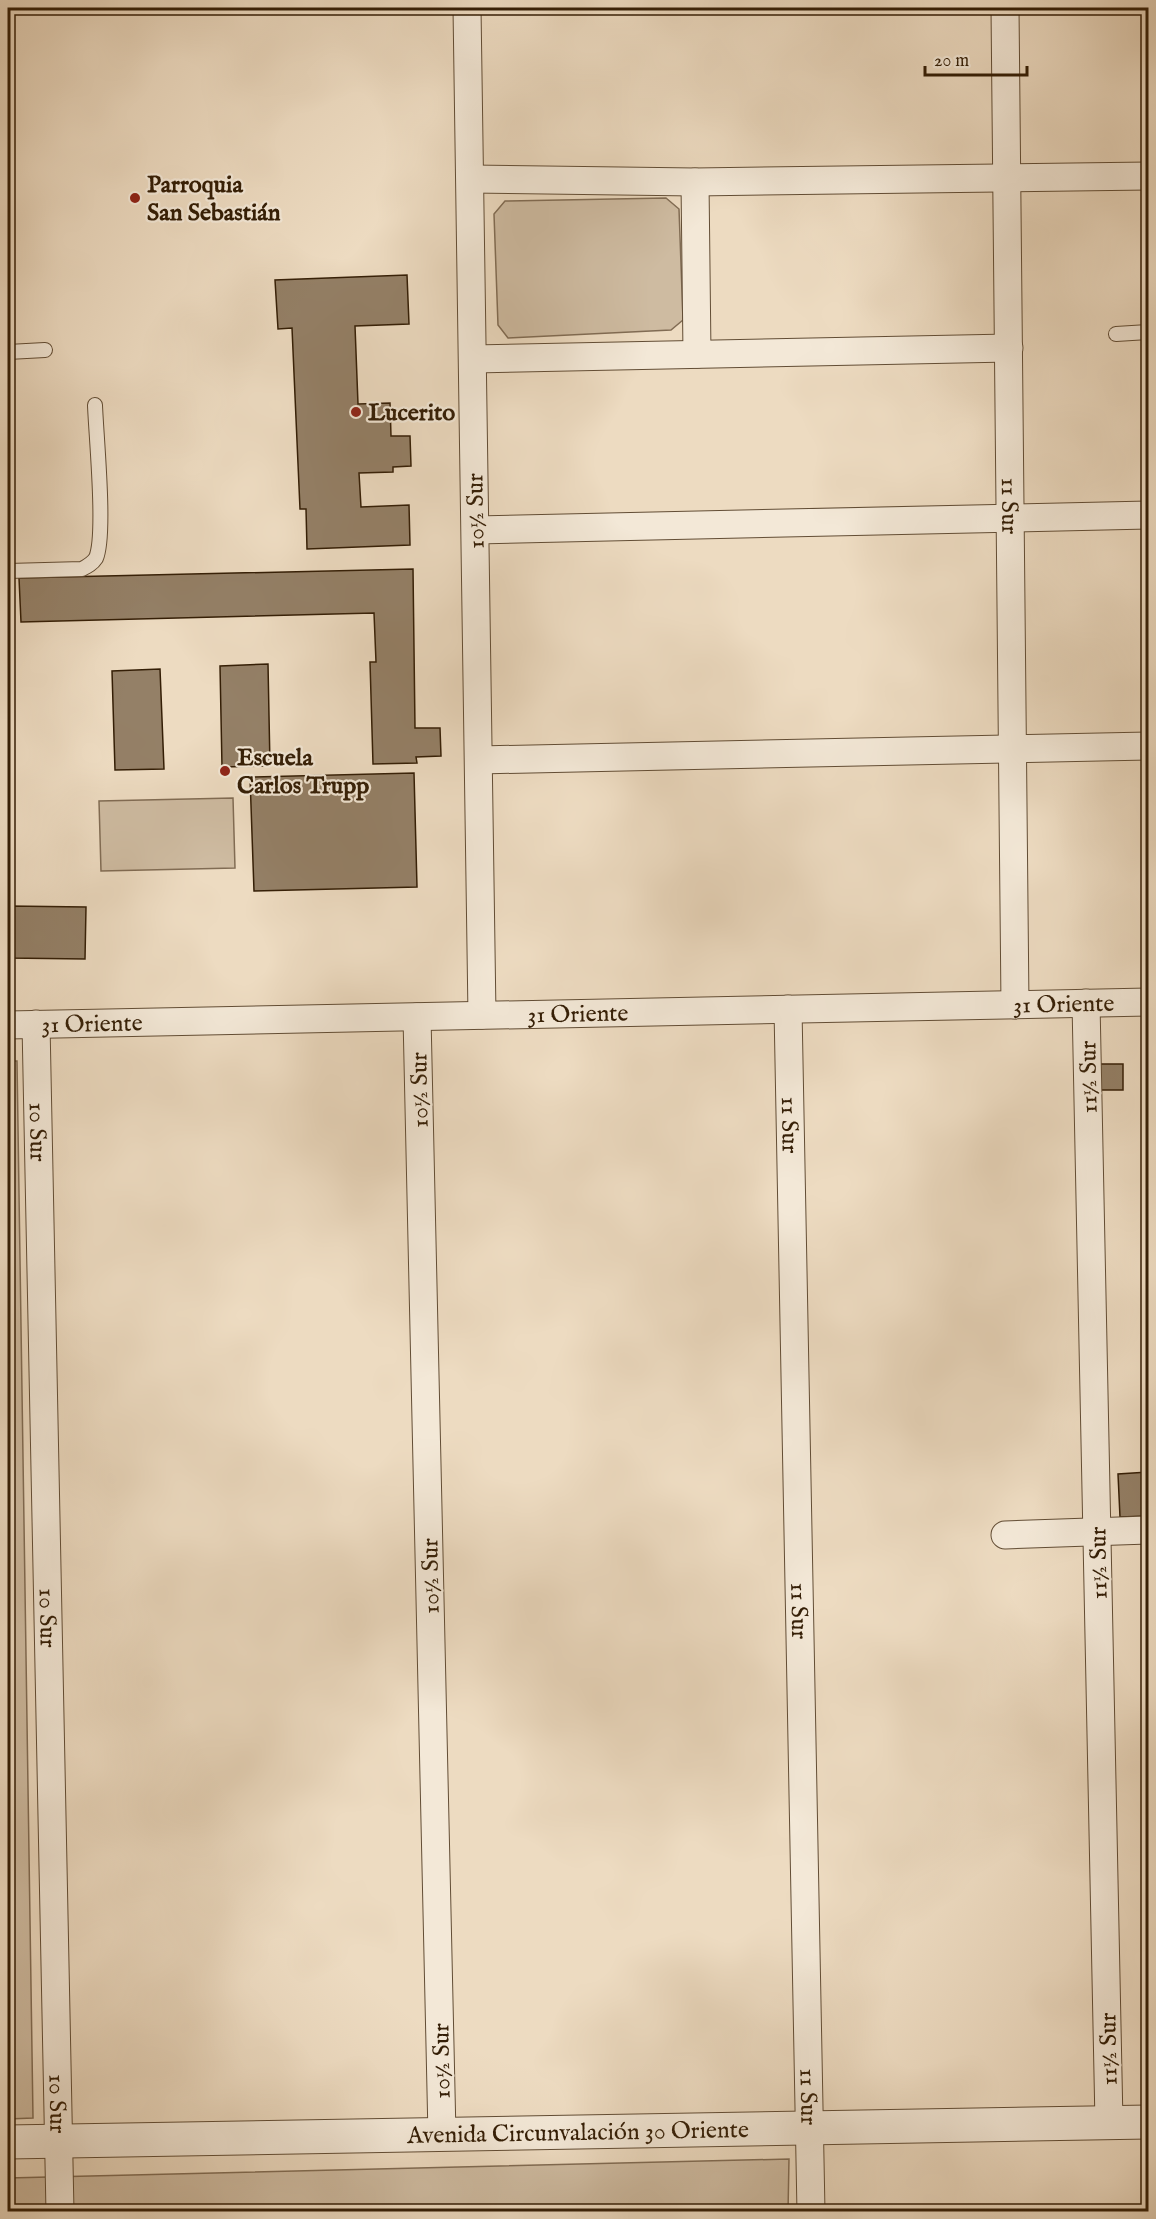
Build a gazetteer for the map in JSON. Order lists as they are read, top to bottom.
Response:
{
  "streets": {
    "street": [
      "11 Sur",
      "10½ Sur",
      "31 Oriente",
      "11½ Sur",
      "10 Sur",
      "Avenida Circunvalación 30 Oriente"
    ]
  },
  "crossings": [
    ["11 Sur", "31 Oriente"],
    ["11 Sur", "Avenida Circunvalación 30 Oriente"],
    ["10½ Sur", "31 Oriente"],
    ["10½ Sur", "Avenida Circunvalación 30 Oriente"],
    ["31 Oriente", "11½ Sur"],
    ["31 Oriente", "10 Sur"],
    ["11½ Sur", "Avenida Circunvalación 30 Oriente"],
    ["10 Sur", "Avenida Circunvalación 30 Oriente"]
  ],
  "places": ["Parroquia San Sebastián", "Lucerito", "Escuela Carlos Trupp"],
  "scale_bar": "20 m"
}
